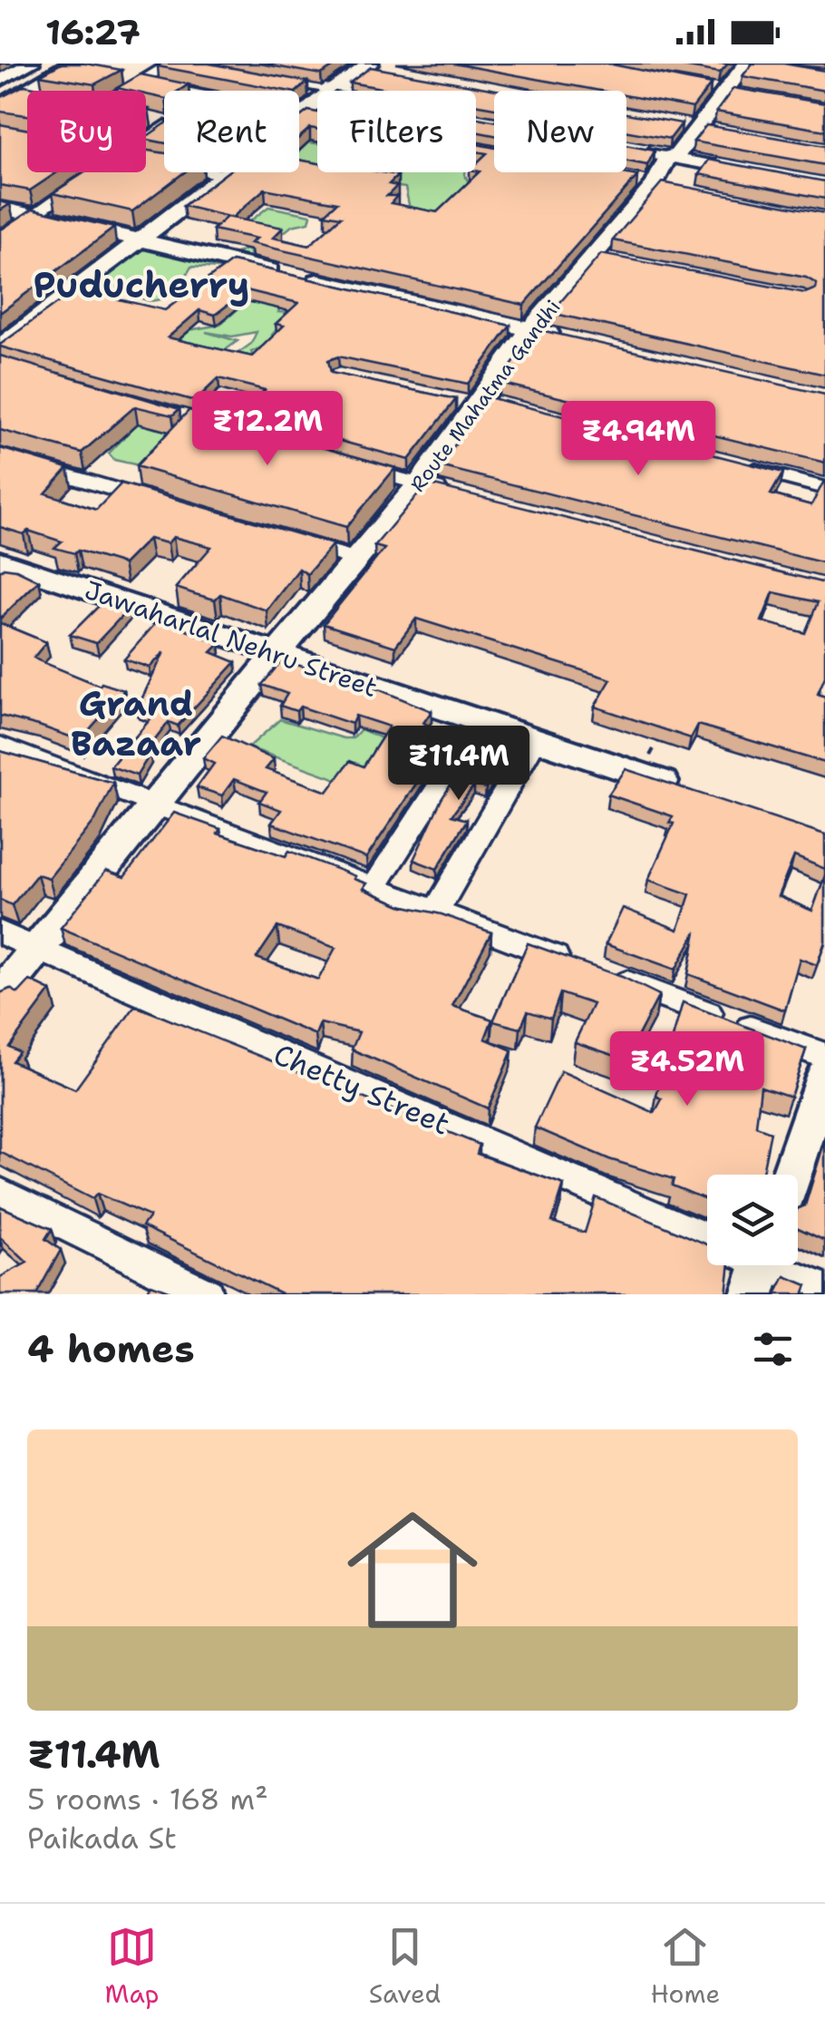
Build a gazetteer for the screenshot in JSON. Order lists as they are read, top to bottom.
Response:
{
  "streets": {
    "street": ["Route Mahatma Gandhi", "Jawaharlal Nehru Street", "Chetty Street"]
  },
  "crossings": [
    ["Route Mahatma Gandhi", "Jawaharlal Nehru Street"]
  ],
  "districts": ["Puducherry", "Grand Bazaar"],
  "page": {
    "status": "16:27",
    "chip": [
      "Buy",
      "Rent",
      "Filters",
      "New"
    ],
    "price": [
      "₹12.2M",
      "₹4.94M",
      "₹11.4M",
      "₹4.52M"
    ],
    "heading": "4 homes",
    "list": [
      {
        "name": "₹11.4M",
        "note": "5 rooms · 168 m² · Paikada St"
      }
    ],
    "tabs": ["Map", "Saved", "Home"]
  }
}
